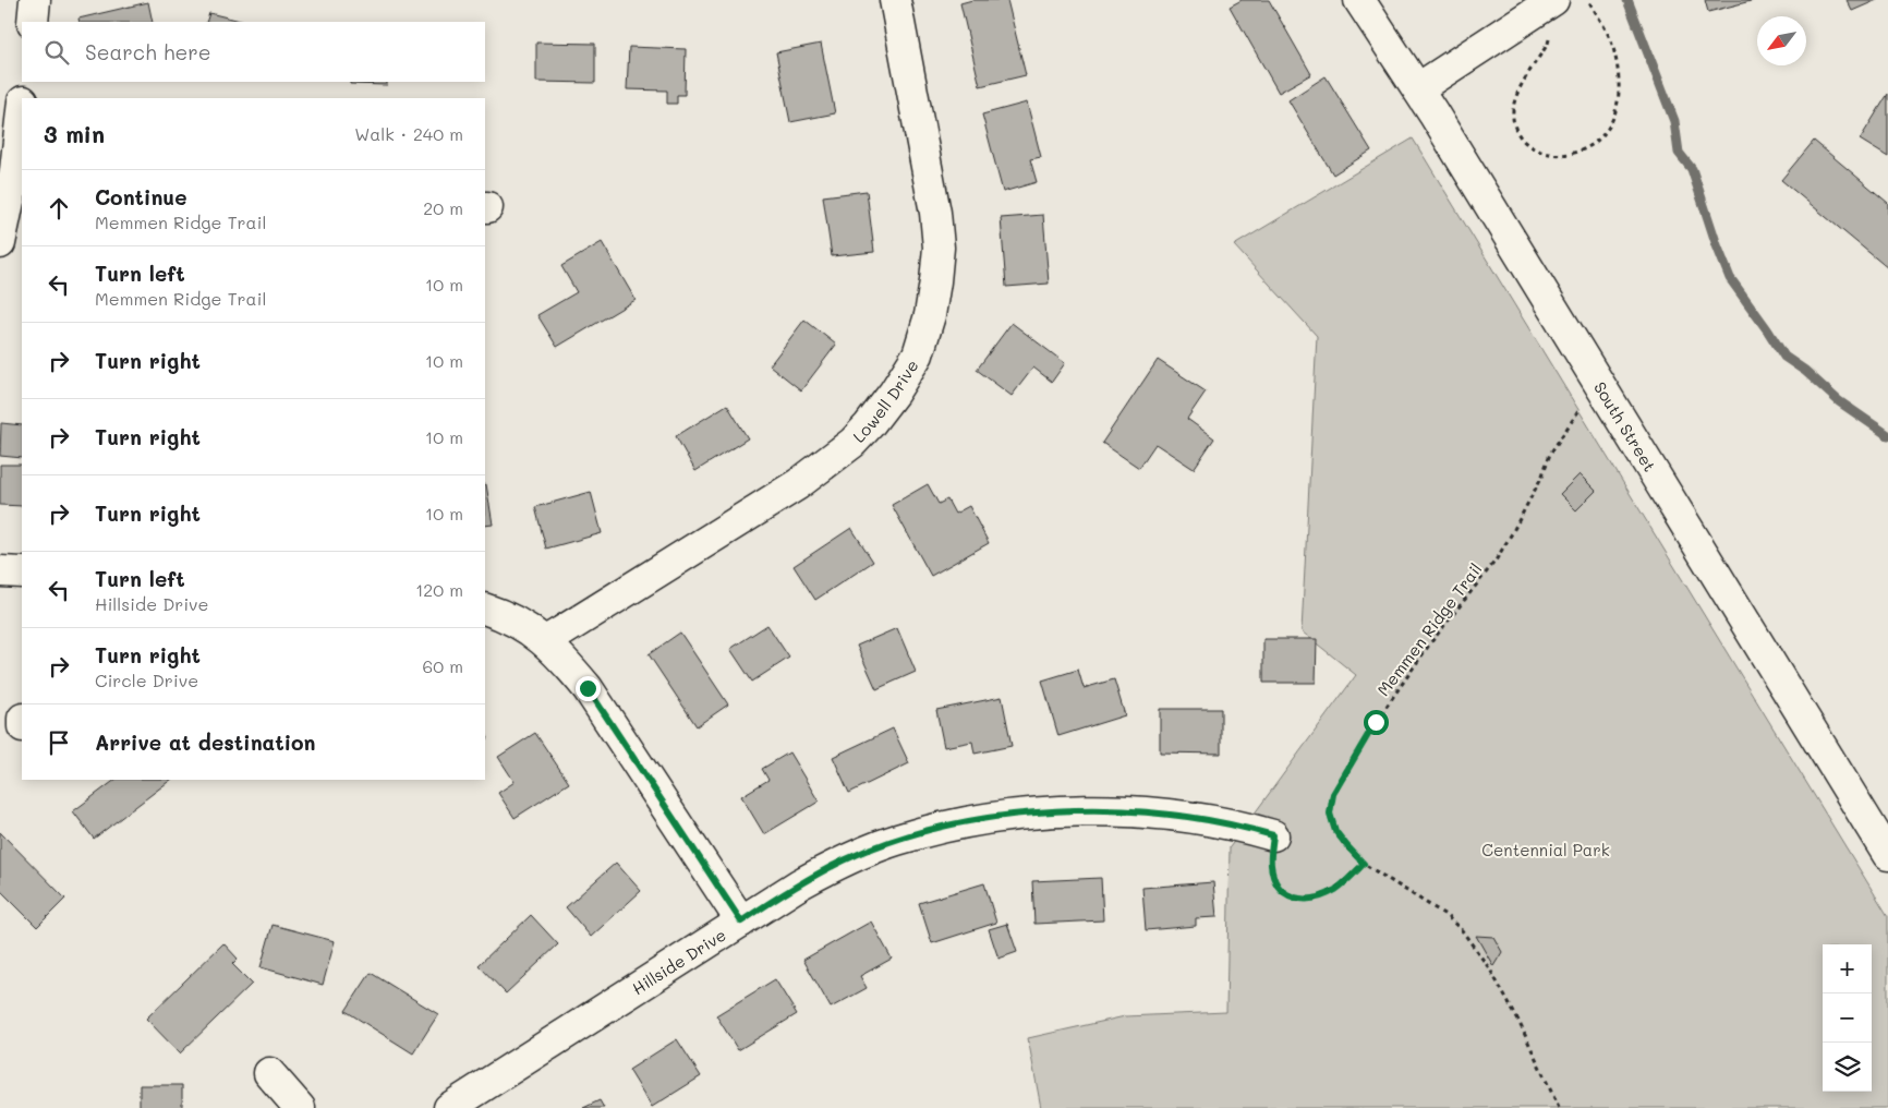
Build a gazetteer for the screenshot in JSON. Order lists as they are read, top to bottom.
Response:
{
  "streets": {
    "street": ["Lowell Drive", "South Street", "Hillside Drive"],
    "path": ["Memmen Ridge Trail"]
  },
  "parks": ["Centennial Park"],
  "north": "bottom left",
  "page": {
    "search": "Search here",
    "heading": ["3 min", "Walk · 240 m"],
    "list": [
      ["Continue", "Memmen Ridge Trail", "20 m"],
      ["Turn left", "Memmen Ridge Trail", "10 m"],
      ["Turn right", "10 m"],
      ["Turn right", "10 m"],
      ["Turn right", "10 m"],
      ["Turn left", "Hillside Drive", "120 m"],
      ["Turn right", "Circle Drive", "60 m"],
      "Arrive at destination"
    ],
    "map_buttons": ["+", "−"]
  }
}
